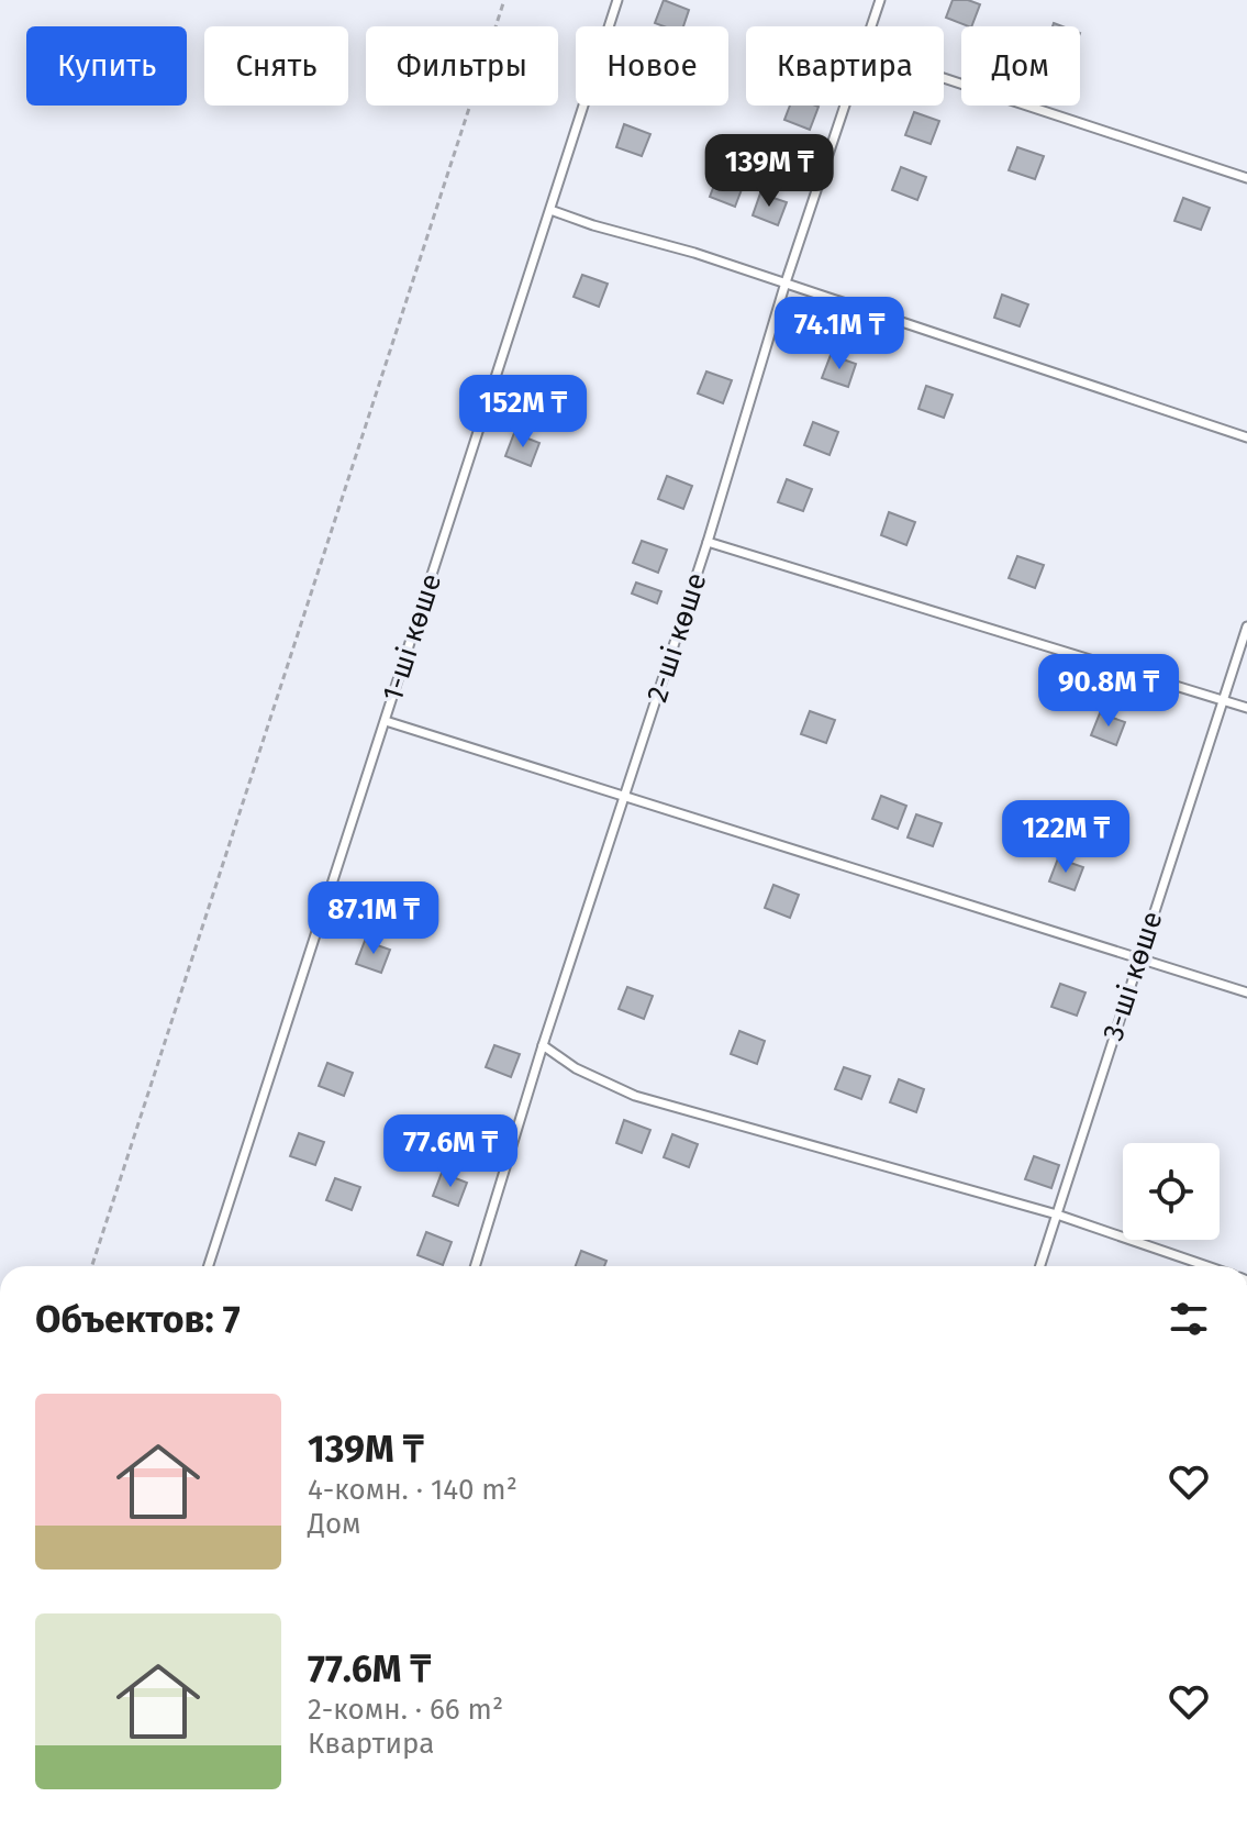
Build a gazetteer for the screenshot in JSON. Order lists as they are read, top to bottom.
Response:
{
  "streets": {
    "lane": ["1-ші көше", "2-ші көше", "3-ші көше"]
  },
  "page": {
    "chip": [
      "Купить",
      "Снять",
      "Фильтры",
      "Новое",
      "Квартира",
      "Дом"
    ],
    "price": [
      "139M ₸",
      "74.1M ₸",
      "152M ₸",
      "90.8M ₸",
      "122M ₸",
      "87.1M ₸",
      "77.6M ₸"
    ],
    "heading": "Объектов: 7",
    "list": [
      {
        "name": "139M ₸",
        "note": "4-комн. · 140 m² · Дом"
      },
      {
        "name": "77.6M ₸",
        "note": "2-комн. · 66 m² · Квартира"
      }
    ]
  }
}
